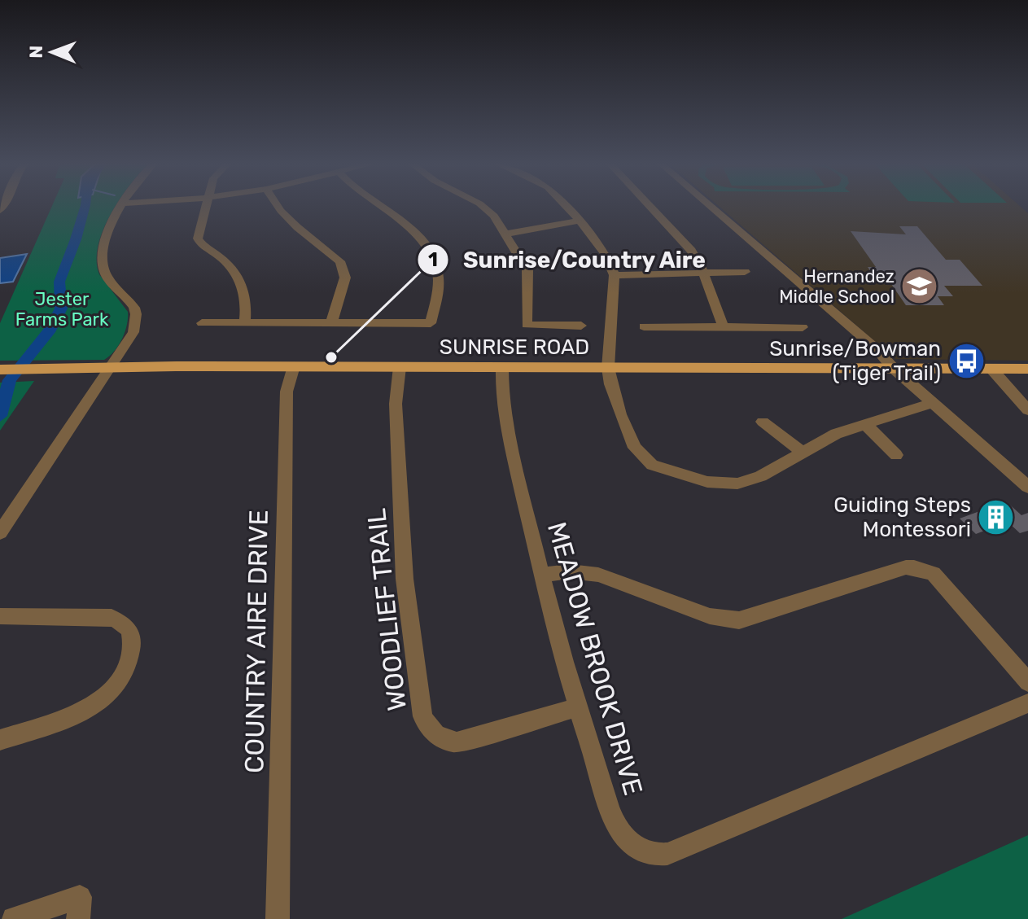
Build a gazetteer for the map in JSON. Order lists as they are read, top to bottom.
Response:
{
  "streets": {
    "main road": ["SUNRISE ROAD"],
    "street": ["WOODLIEF TRAIL", "COUNTRY AIRE DRIVE", "MEADOW BROOK DRIVE"]
  },
  "crossings": [
    ["SUNRISE ROAD", "WOODLIEF TRAIL"],
    ["SUNRISE ROAD", "COUNTRY AIRE DRIVE"],
    ["SUNRISE ROAD", "MEADOW BROOK DRIVE"],
    ["WOODLIEF TRAIL", "MEADOW BROOK DRIVE"]
  ],
  "parks": ["Jester Farms Park"],
  "places": {
    "school or university": ["Hernandez Middle School"],
    "other": ["Sunrise/Country Aire"],
    "bus stop": ["Sunrise/Bowman (Tiger Trail)"],
    "building": ["Guiding Steps Montessori"]
  },
  "north": "left"
}
